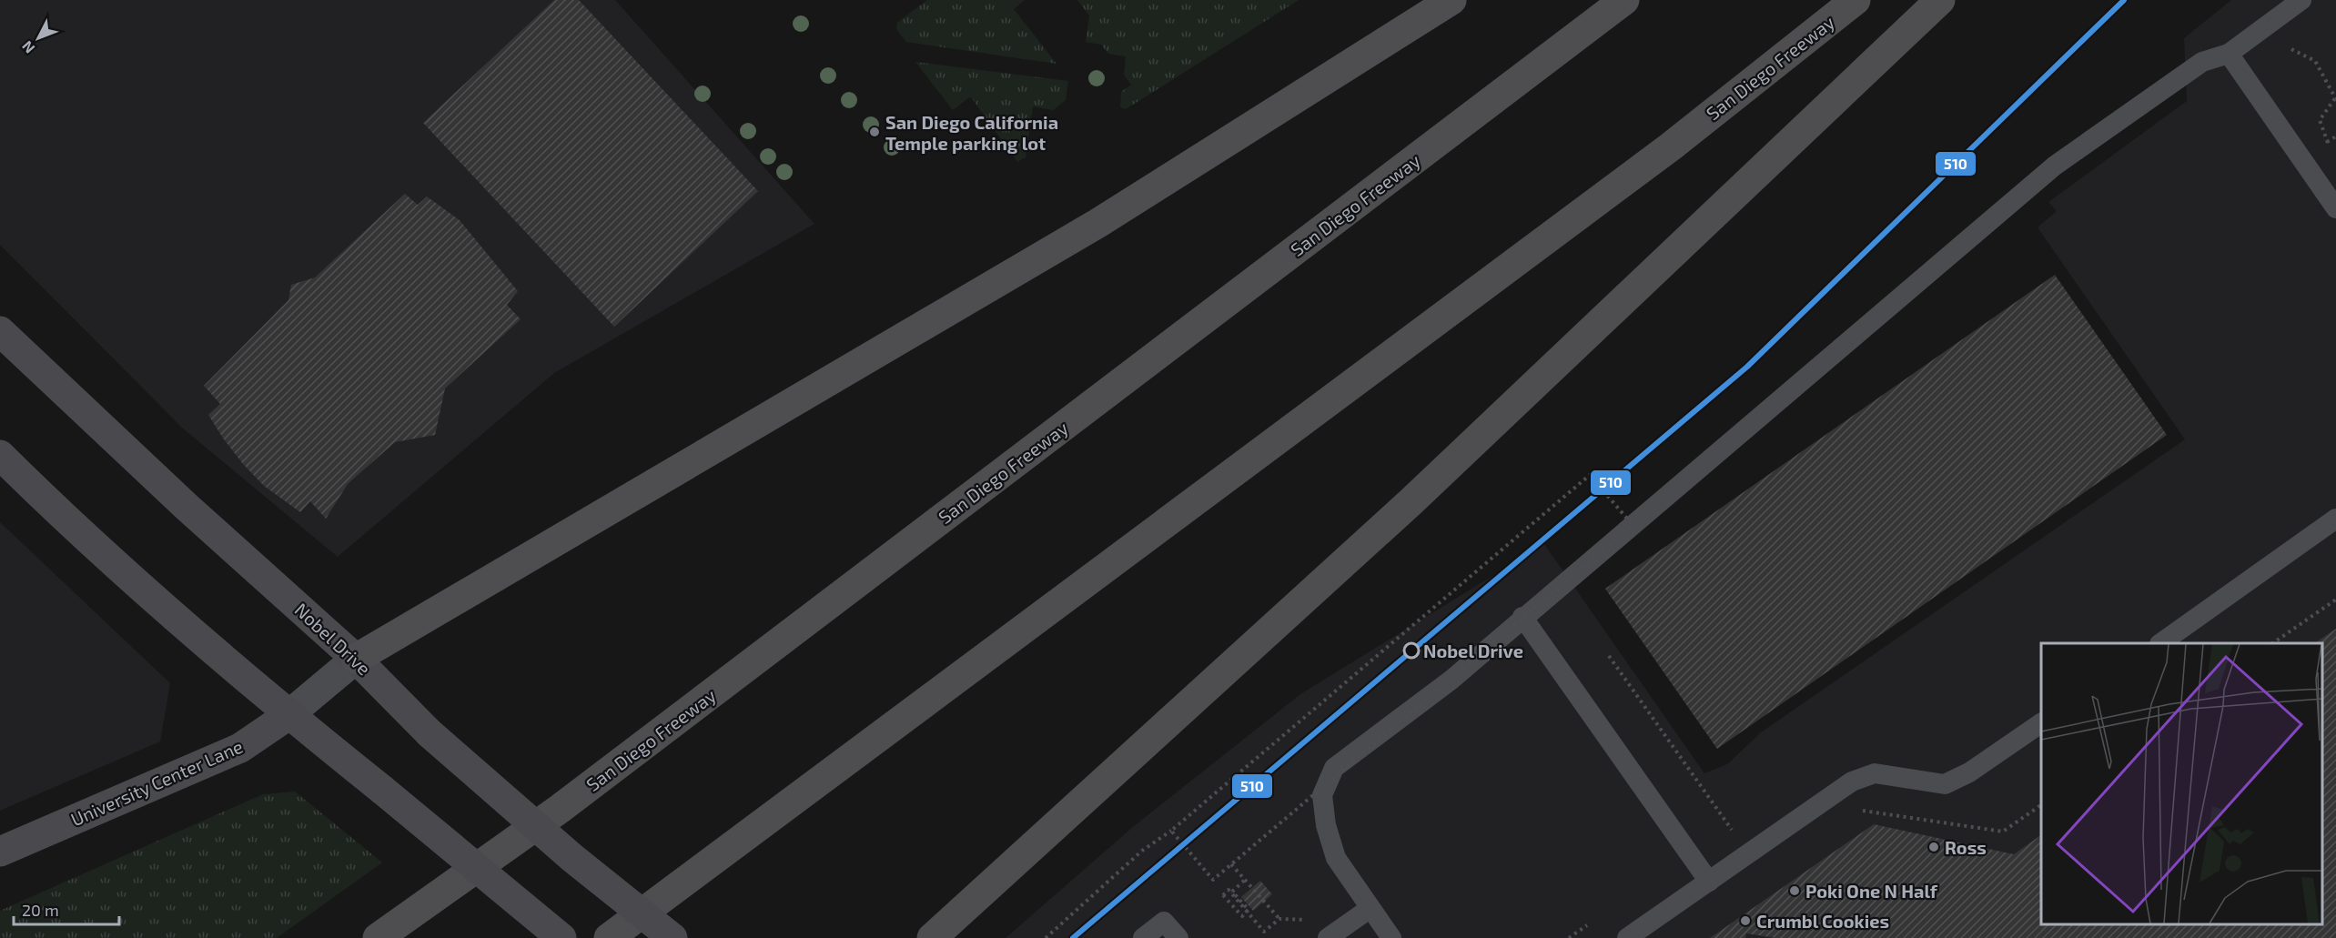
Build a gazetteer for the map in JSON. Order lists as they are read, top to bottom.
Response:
{
  "streets": {
    "highway": ["San Diego Freeway"],
    "main road": ["Nobel Drive", "University Center Lane"]
  },
  "crossings": [
    ["Nobel Drive", "University Center Lane"]
  ],
  "places": [
    "San Diego California Temple parking lot",
    "Nobel Drive",
    "Ross",
    "Poki One N Half",
    "Crumbl Cookies"
  ],
  "lines": ["transit line 510"],
  "scale_bar": "20 m",
  "north": "bottom left"
}
